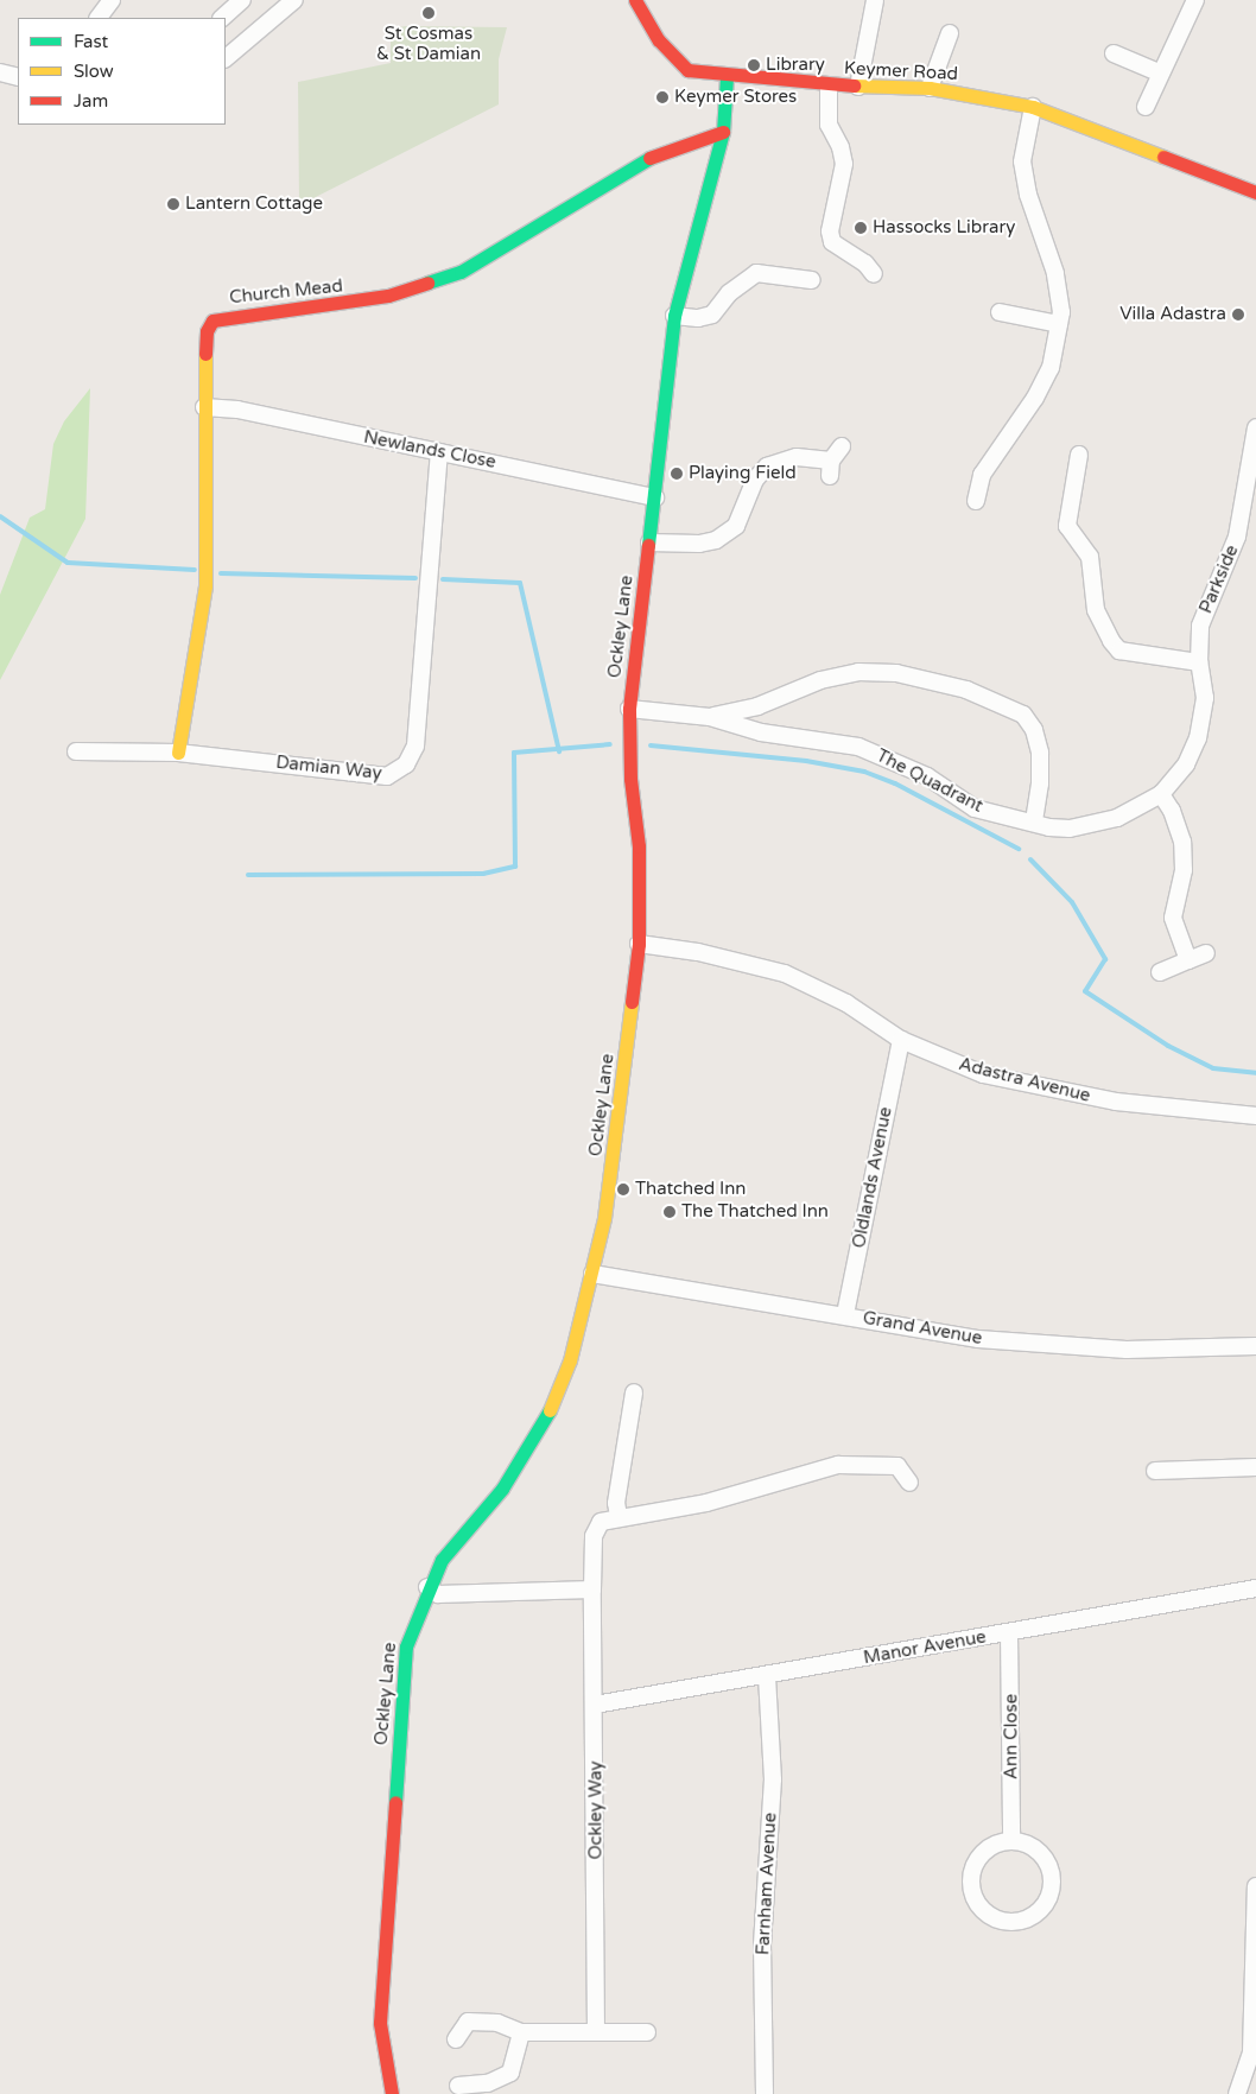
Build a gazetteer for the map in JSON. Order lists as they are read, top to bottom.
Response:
{
  "streets": {
    "street": [
      "Keymer Road",
      "Church Mead",
      "Newlands Close",
      "Parkside",
      "Ockley Lane",
      "Damian Way",
      "The Quadrant",
      "Adastra Avenue",
      "Oldlands Avenue",
      "Grand Avenue",
      "Manor Avenue",
      "Ann Close",
      "Ockley Way",
      "Farnham Avenue"
    ]
  },
  "crossings": [
    ["Keymer Road", "Ockley Lane"],
    ["Church Mead", "Newlands Close"],
    ["Church Mead", "Ockley Lane"],
    ["Church Mead", "Damian Way"],
    ["Newlands Close", "Ockley Lane"],
    ["Newlands Close", "Damian Way"],
    ["Ockley Lane", "The Quadrant"],
    ["Ockley Lane", "Adastra Avenue"],
    ["Ockley Lane", "Grand Avenue"],
    ["Adastra Avenue", "Oldlands Avenue"],
    ["Oldlands Avenue", "Grand Avenue"],
    ["Manor Avenue", "Ann Close"],
    ["Manor Avenue", "Ockley Way"],
    ["Manor Avenue", "Farnham Avenue"]
  ],
  "places": [
    "St Cosmas & St Damian",
    "Library",
    "Keymer Stores",
    "Lantern Cottage",
    "Hassocks Library",
    "Villa Adastra",
    "Playing Field",
    "Thatched Inn",
    "The Thatched Inn"
  ],
  "legend": ["Fast", "Slow", "Jam"]
}
